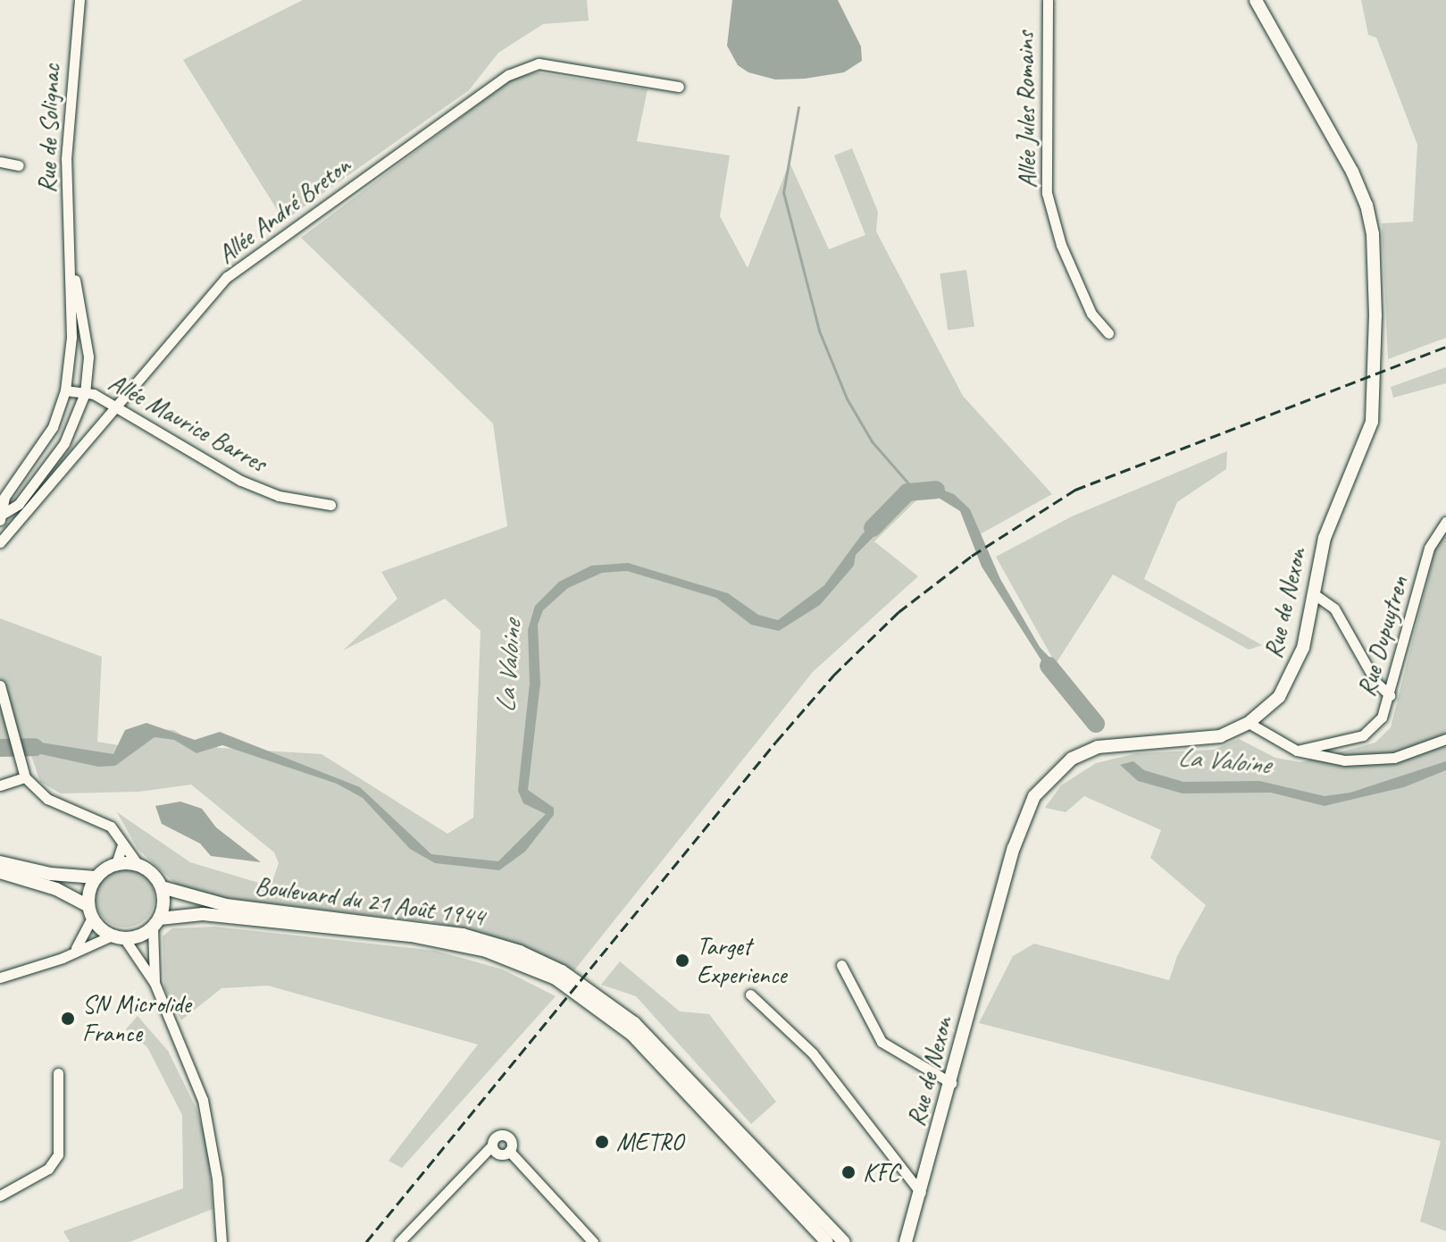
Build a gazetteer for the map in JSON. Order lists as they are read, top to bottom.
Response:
{
  "streets": {
    "main road": ["Rue de Nexon", "Boulevard du 21 Août 1944"],
    "street": [
      "Allée Jules Romains",
      "Rue de Solignac",
      "Allée André Breton",
      "Allée Maurice Barres",
      "Rue Dupuytren"
    ]
  },
  "crossings": [
    ["Rue de Solignac", "Allée Maurice Barres"],
    ["Allée André Breton", "Allée Maurice Barres"]
  ],
  "water": ["La Valoine"],
  "places": [
    "Target Experience",
    "SN Microlide France",
    "METRO",
    "KFC"
  ]
}
